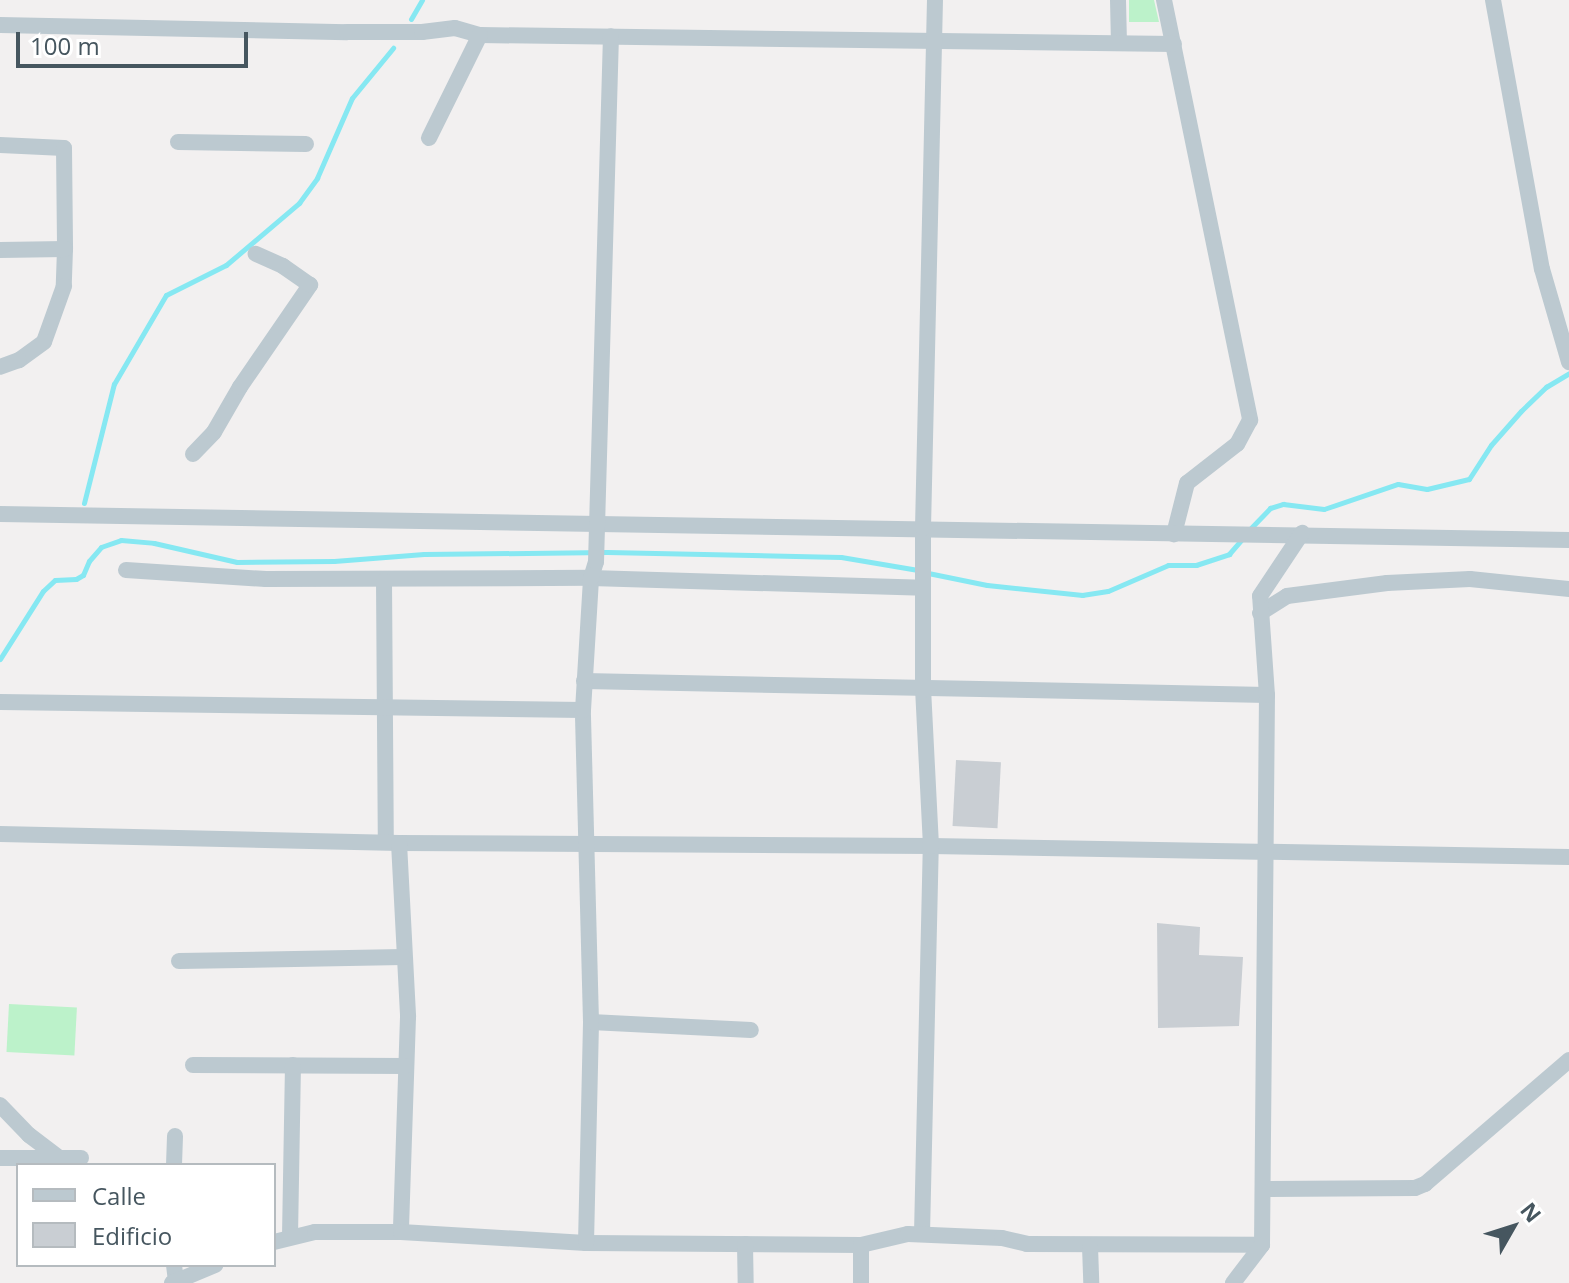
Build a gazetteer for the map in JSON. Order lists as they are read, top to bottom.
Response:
{
  "legend": ["Calle", "Edificio"],
  "scale_bar": "100 m",
  "north": "top right"
}
